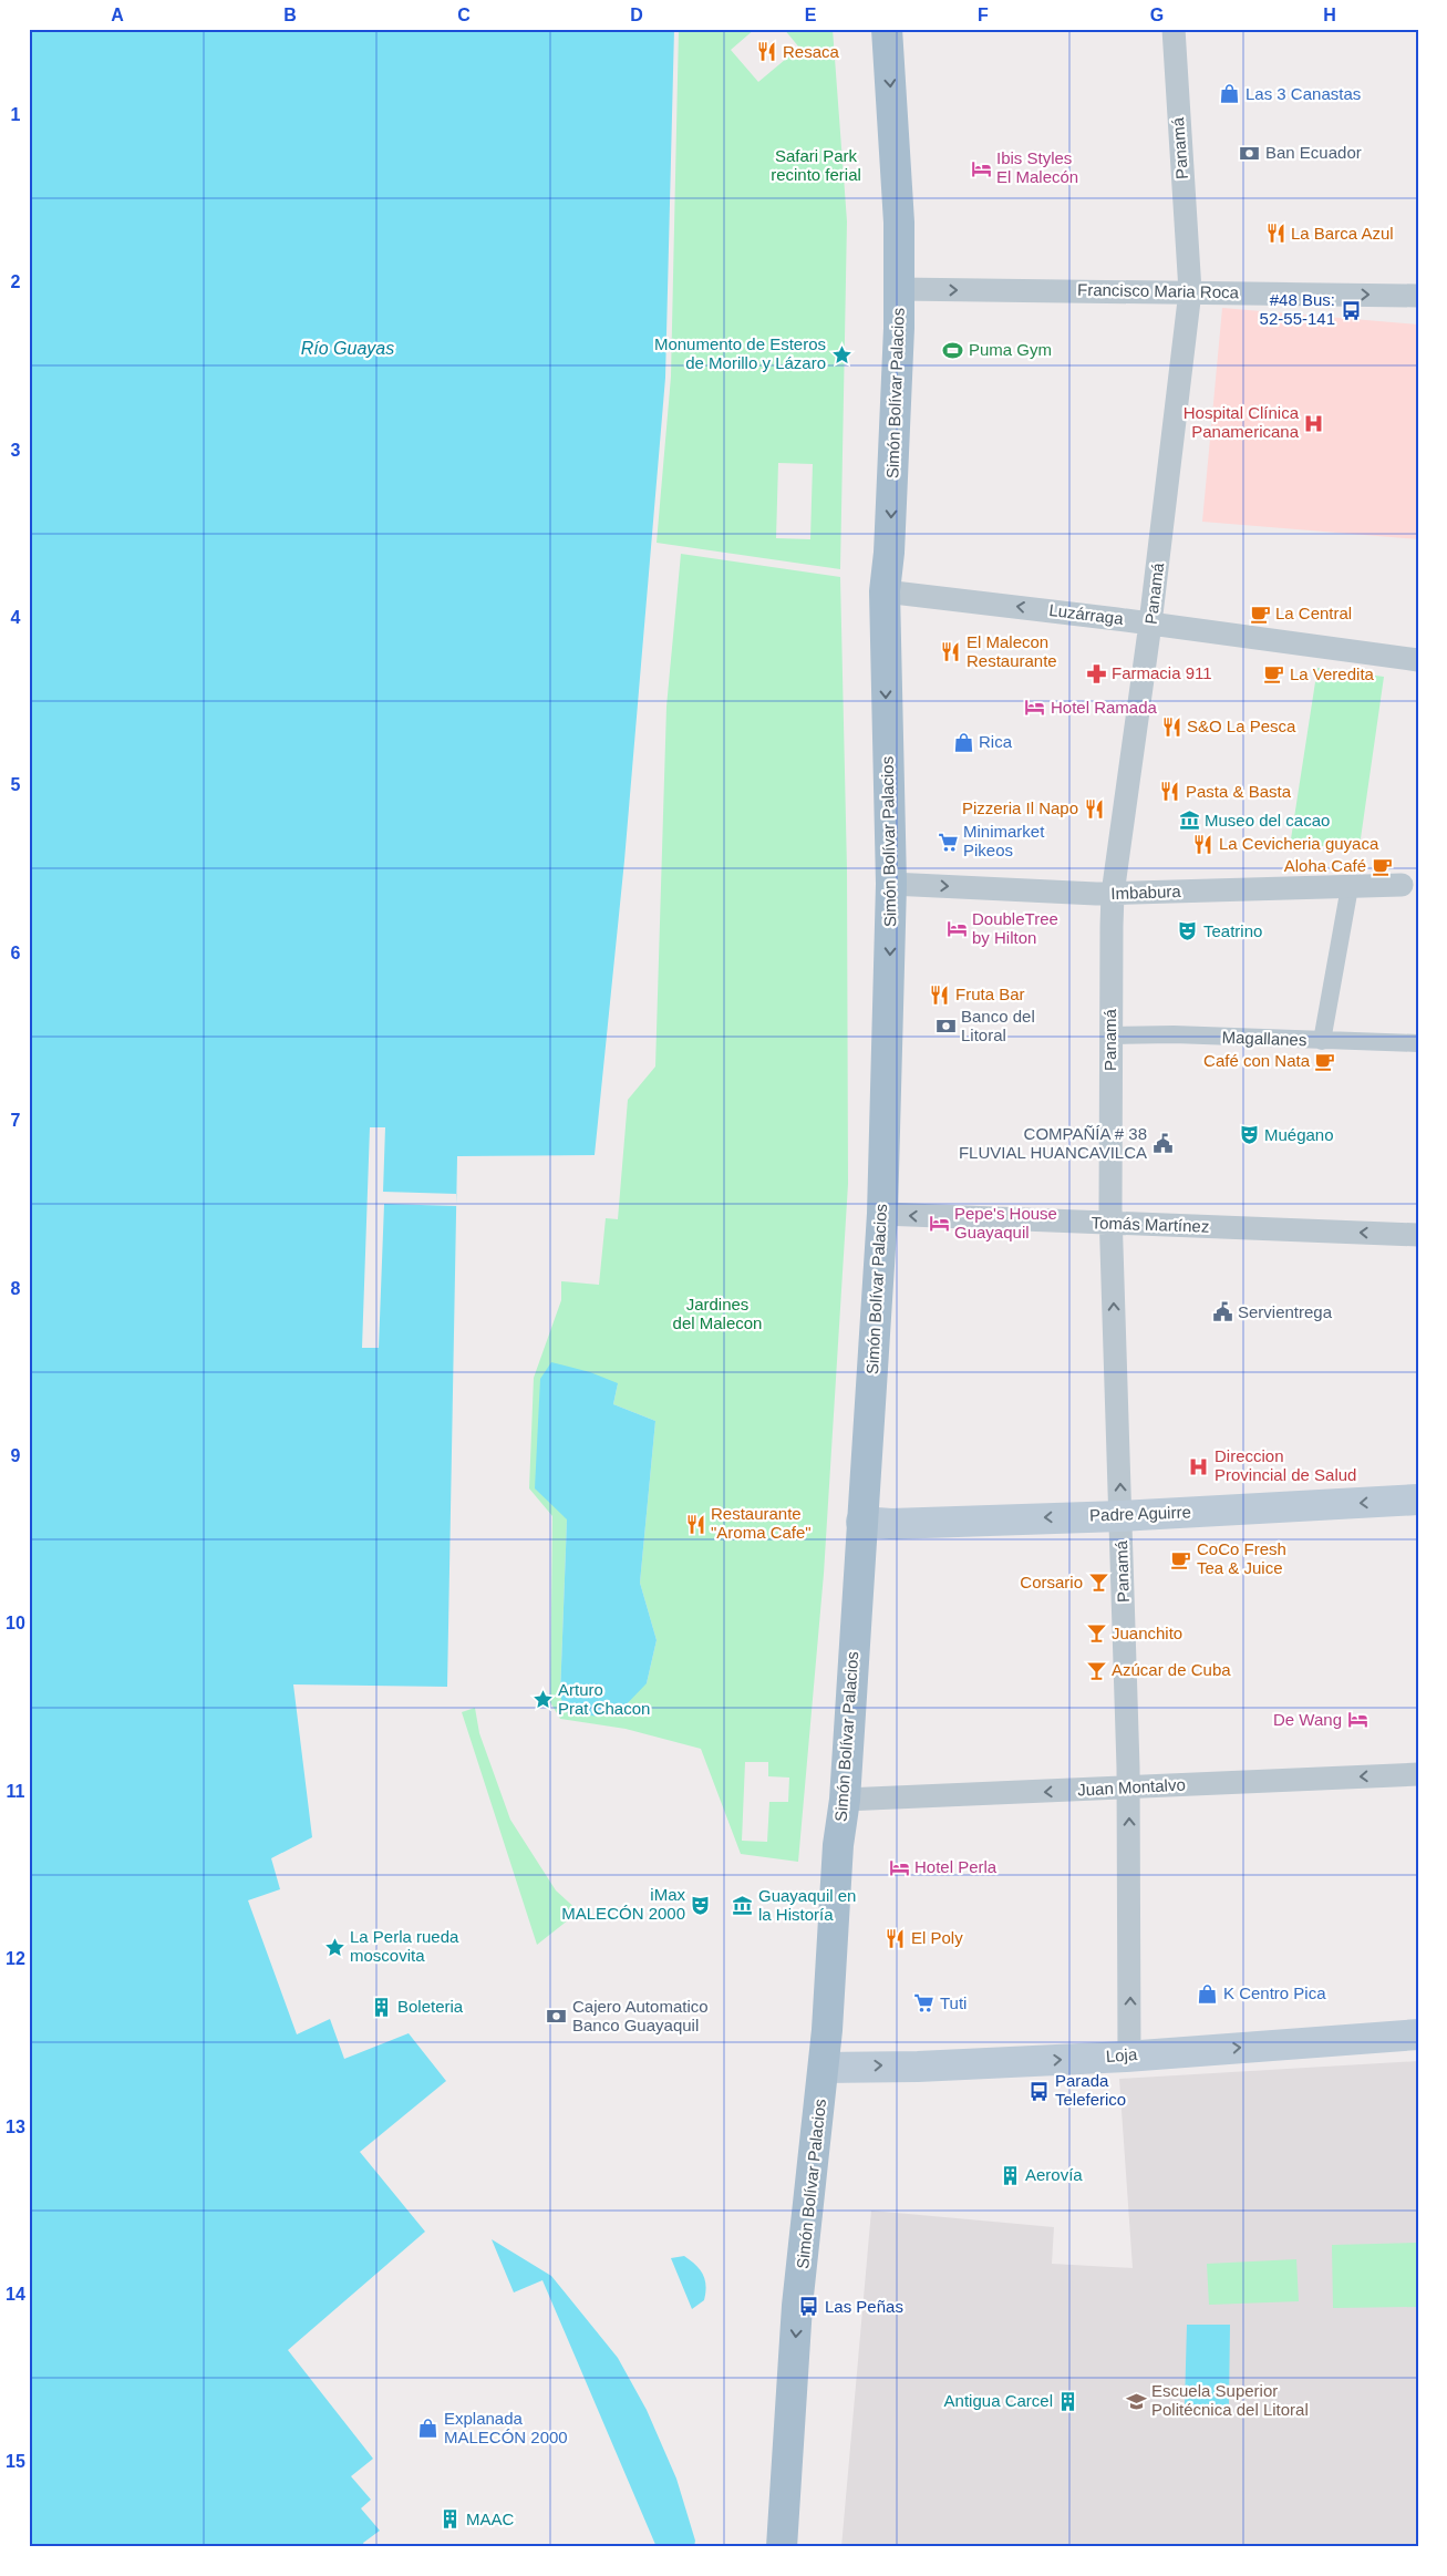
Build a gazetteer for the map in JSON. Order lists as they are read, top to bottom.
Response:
{
  "streets": {
    "main road": ["Simón Bolívar Palacios", "Padre Aguirre", "Loja"],
    "street": [
      "Panamá",
      "Francisco Maria Roca",
      "Luzárraga",
      "Imbabura",
      "Magallanes",
      "Tomás Martínez",
      "Juan Montalvo"
    ]
  },
  "crossings": [
    ["Panamá", "Francisco Maria Roca"],
    ["Panamá", "Luzárraga"],
    ["Panamá", "Imbabura"],
    ["Panamá", "Magallanes"],
    ["Panamá", "Tomás Martínez"],
    ["Panamá", "Padre Aguirre"],
    ["Panamá", "Juan Montalvo"],
    ["Panamá", "Loja"],
    ["Francisco Maria Roca", "Simón Bolívar Palacios"],
    ["Simón Bolívar Palacios", "Luzárraga"],
    ["Simón Bolívar Palacios", "Imbabura"],
    ["Simón Bolívar Palacios", "Tomás Martínez"],
    ["Simón Bolívar Palacios", "Padre Aguirre"],
    ["Simón Bolívar Palacios", "Juan Montalvo"],
    ["Simón Bolívar Palacios", "Loja"]
  ],
  "one_way": [
    "Francisco Maria Roca",
    "Simón Bolívar Palacios",
    "Luzárraga",
    "Imbabura",
    "Tomás Martínez",
    "Padre Aguirre",
    "Juan Montalvo",
    "Loja"
  ],
  "water": ["Río Guayas"],
  "parks": ["Safari Park recinto ferial", "Jardines del Malecon"],
  "places": {
    "restaurant": [
      "Resaca",
      "La Barca Azul",
      "El Malecon Restaurante",
      "S&O La Pesca",
      "Pasta & Basta",
      "Pizzeria Il Napo",
      "La Cevicheria guyaca",
      "Fruta Bar",
      "Restaurante \"Aroma Cafe\"",
      "El Poly"
    ],
    "shop": [
      "Las 3 Canastas",
      "Rica",
      "K Centro Pica",
      "Explanada MALECÓN 2000"
    ],
    "bank": ["Ban Ecuador", "Banco del Litoral", "Cajero Automatico Banco Guayaquil"],
    "hotel": [
      "Ibis Styles El Malecón",
      "Hotel Ramada",
      "DoubleTree by Hilton",
      "Pepe's House Guayaquil",
      "De Wang",
      "Hotel Perla"
    ],
    "bus stop": ["#48 Bus: 52-55-141", "Parada Teleferico", "Las Peñas"],
    "sports": ["Puma Gym"],
    "place": ["Monumento de Esteros de Morillo y Lázaro", "Arturo Prat Chacon", "La Perla rueda moscovita"],
    "hospital": ["Hospital Clínica Panamericana", "Direccion Provincial de Salud"],
    "cafe": [
      "La Central",
      "La Veredita",
      "Aloha Café",
      "Café con Nata",
      "CoCo Fresh Tea & Juice"
    ],
    "pharmacy": ["Farmacia 911"],
    "museum": ["Museo del cacao", "Guayaquil en la Historía"],
    "supermarket": ["Minimarket Pikeos", "Tuti"],
    "theatre": ["Teatrino", "Muégano", "iMax MALECÓN 2000"],
    "public building": ["COMPAÑÍA # 38 FLUVIAL HUANCAVILCA", "Servientrega"],
    "bar": ["Corsario", "Juanchito", "Azúcar de Cuba"],
    "building": [
      "Boleteria",
      "Aerovía",
      "Antigua Carcel",
      "MAAC"
    ],
    "school or university": ["Escuela Superior Politécnica del Litoral"]
  },
  "grid": {
    "columns": [
      "A",
      "B",
      "C",
      "D",
      "E",
      "F",
      "G",
      "H"
    ],
    "rows": [
      "1",
      "2",
      "3",
      "4",
      "5",
      "6",
      "7",
      "8",
      "9",
      "10",
      "11",
      "12",
      "13",
      "14",
      "15"
    ]
  }
}
